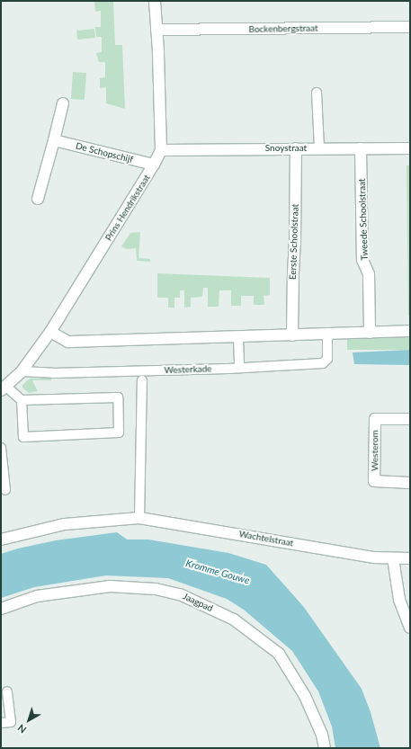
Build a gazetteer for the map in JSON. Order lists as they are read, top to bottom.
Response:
{
  "streets": {
    "street": [
      "Bockenbergstraat",
      "Snoystraat",
      "De Schopschijf",
      "Prins Hendrikstraat",
      "Tweede Schoolstraat",
      "Eerste Schoolstraat",
      "Westerom",
      "Wachtelstraat",
      "Jaagpad"
    ],
    "lane": ["Westerkade"]
  },
  "crossings": [
    ["Bockenbergstraat", "Prins Hendrikstraat"],
    ["Snoystraat", "Prins Hendrikstraat"],
    ["Snoystraat", "Tweede Schoolstraat"],
    ["Snoystraat", "Eerste Schoolstraat"],
    ["De Schopschijf", "Prins Hendrikstraat"],
    ["Prins Hendrikstraat", "Westerkade"]
  ],
  "water": ["Kromme Gouwe"],
  "north": "bottom left"
}
